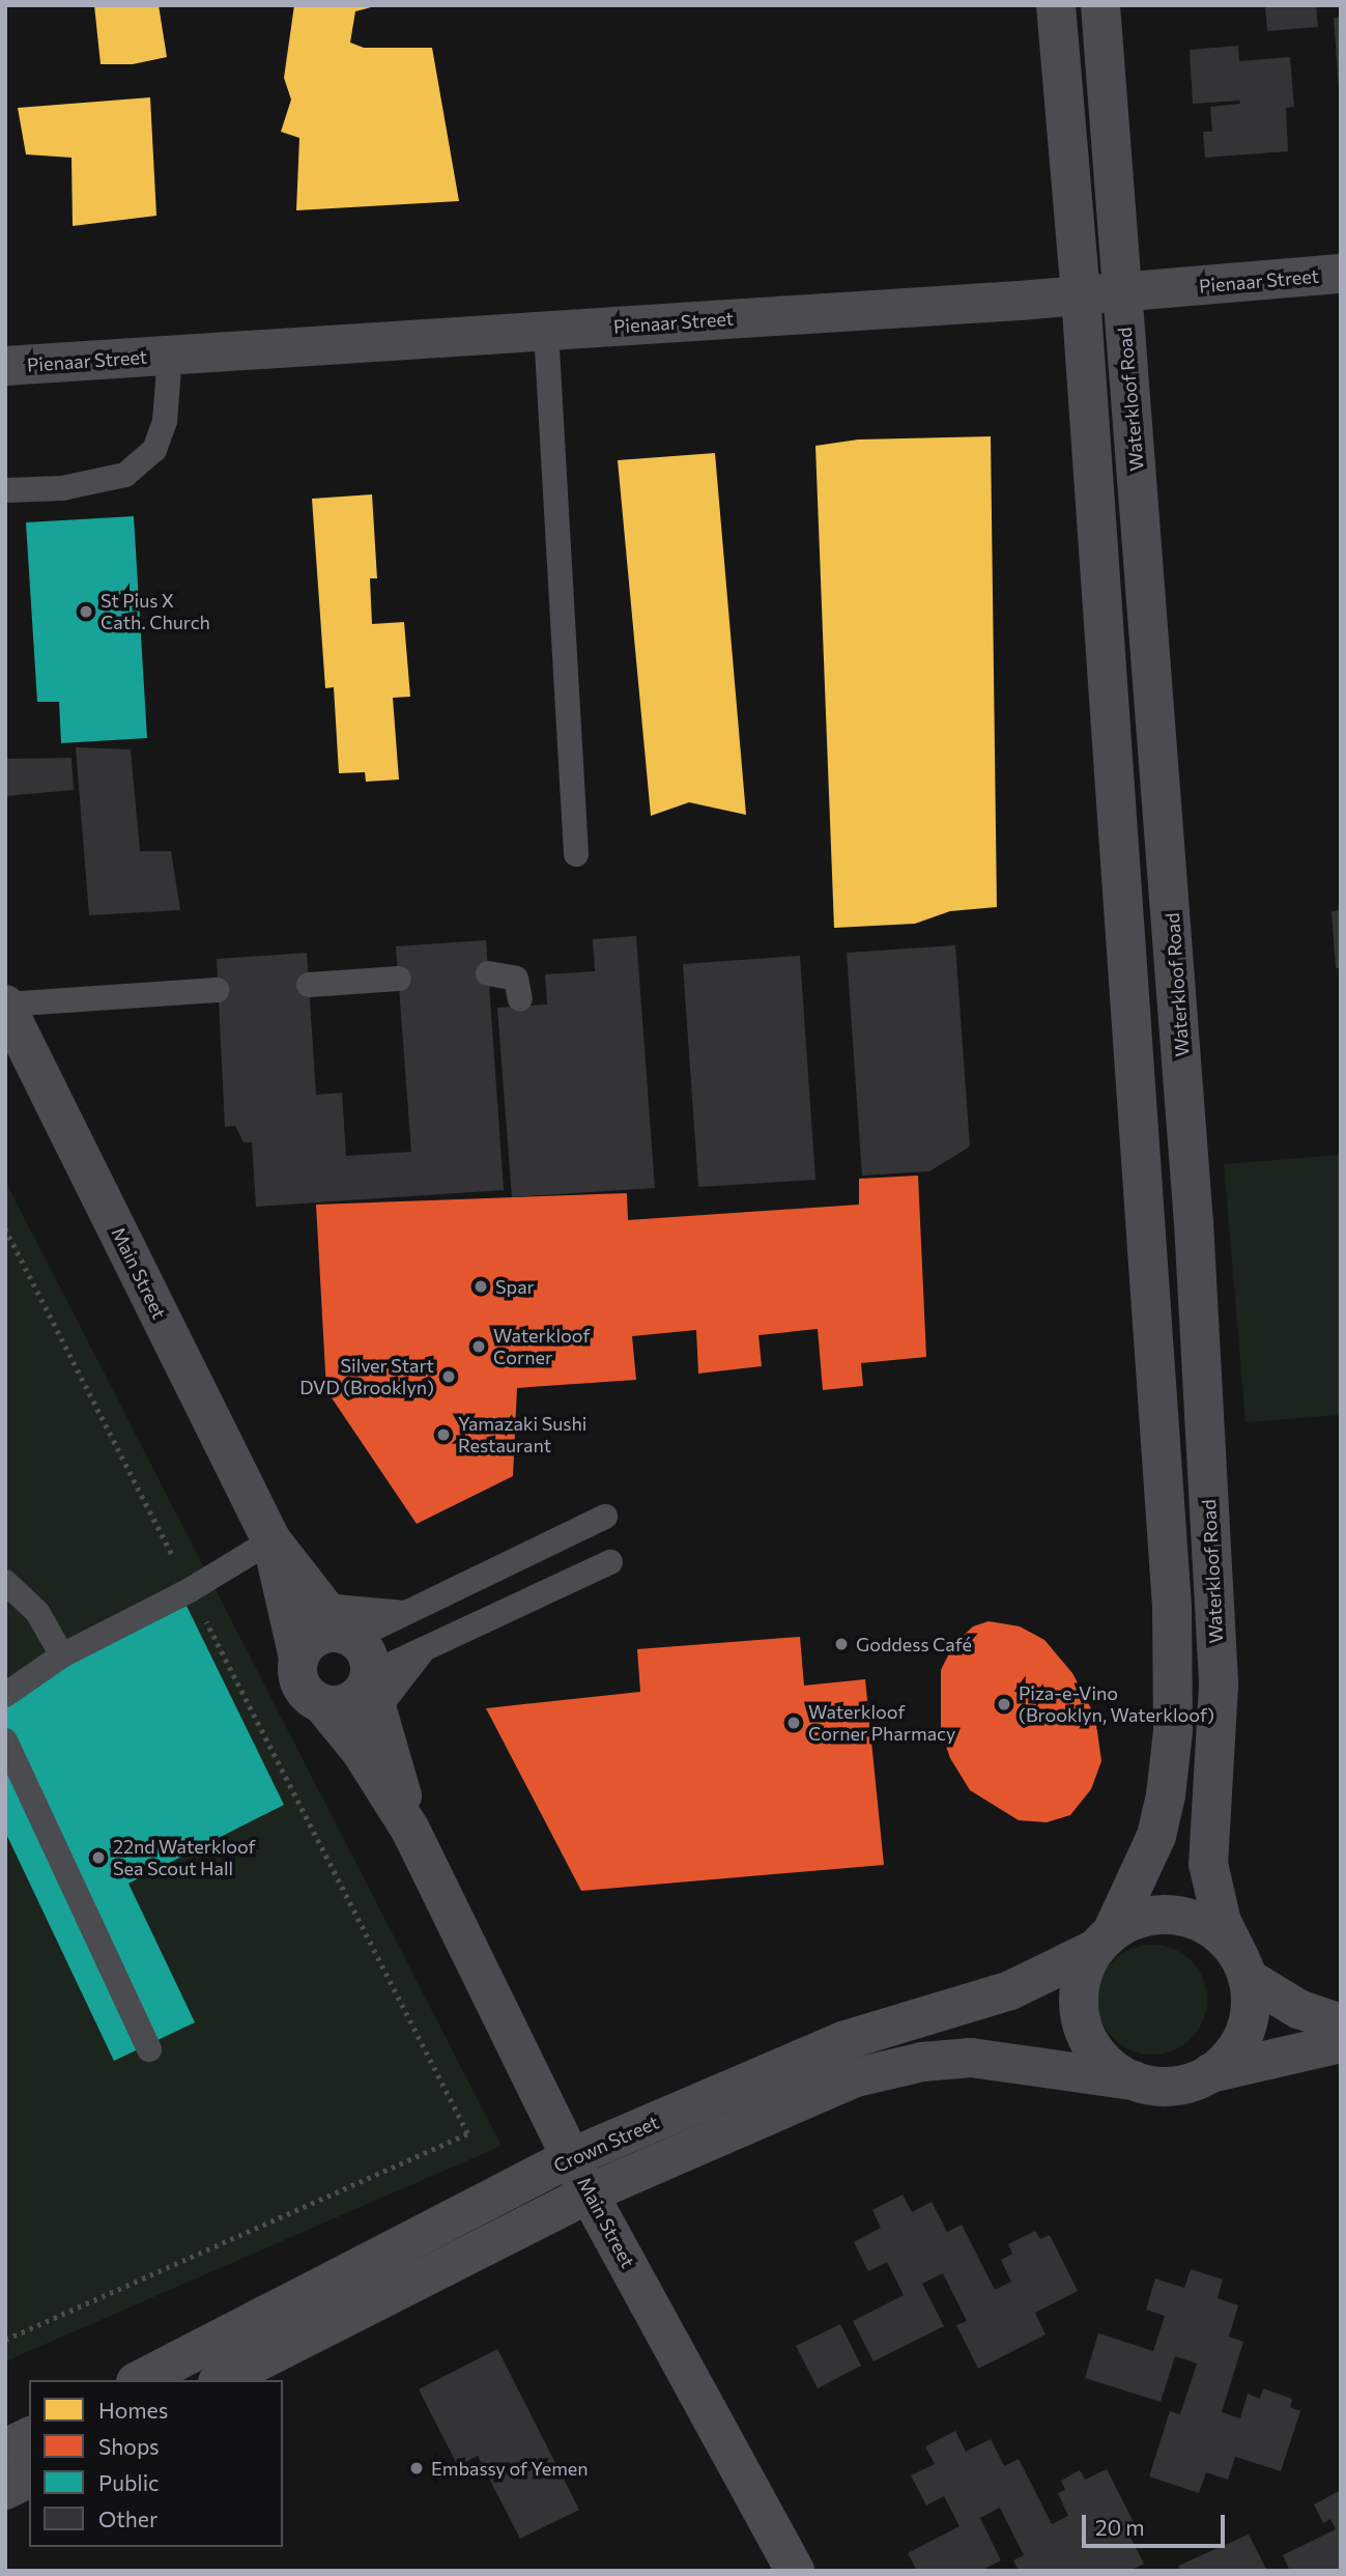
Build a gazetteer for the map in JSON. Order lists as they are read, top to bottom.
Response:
{
  "streets": {
    "street": [
      "Pienaar Street",
      "Waterkloof Road",
      "Main Street",
      "Crown Street"
    ]
  },
  "crossings": [
    ["Pienaar Street", "Waterkloof Road"],
    ["Waterkloof Road", "Crown Street"],
    ["Main Street", "Crown Street"]
  ],
  "places": [
    "St Pius X Cath. Church",
    "Spar",
    "Waterkloof Corner",
    "Silver Start DVD (Brooklyn)",
    "Yamazaki Sushi Restaurant",
    "Goddess Café",
    "Piza-e-Vino (Brooklyn, Waterkloof)",
    "Waterkloof Corner Pharmacy",
    "22nd Waterkloof Sea Scout Hall",
    "Embassy of Yemen"
  ],
  "legend": [
    "Homes",
    "Shops",
    "Public",
    "Other"
  ],
  "scale_bar": "20 m"
}
